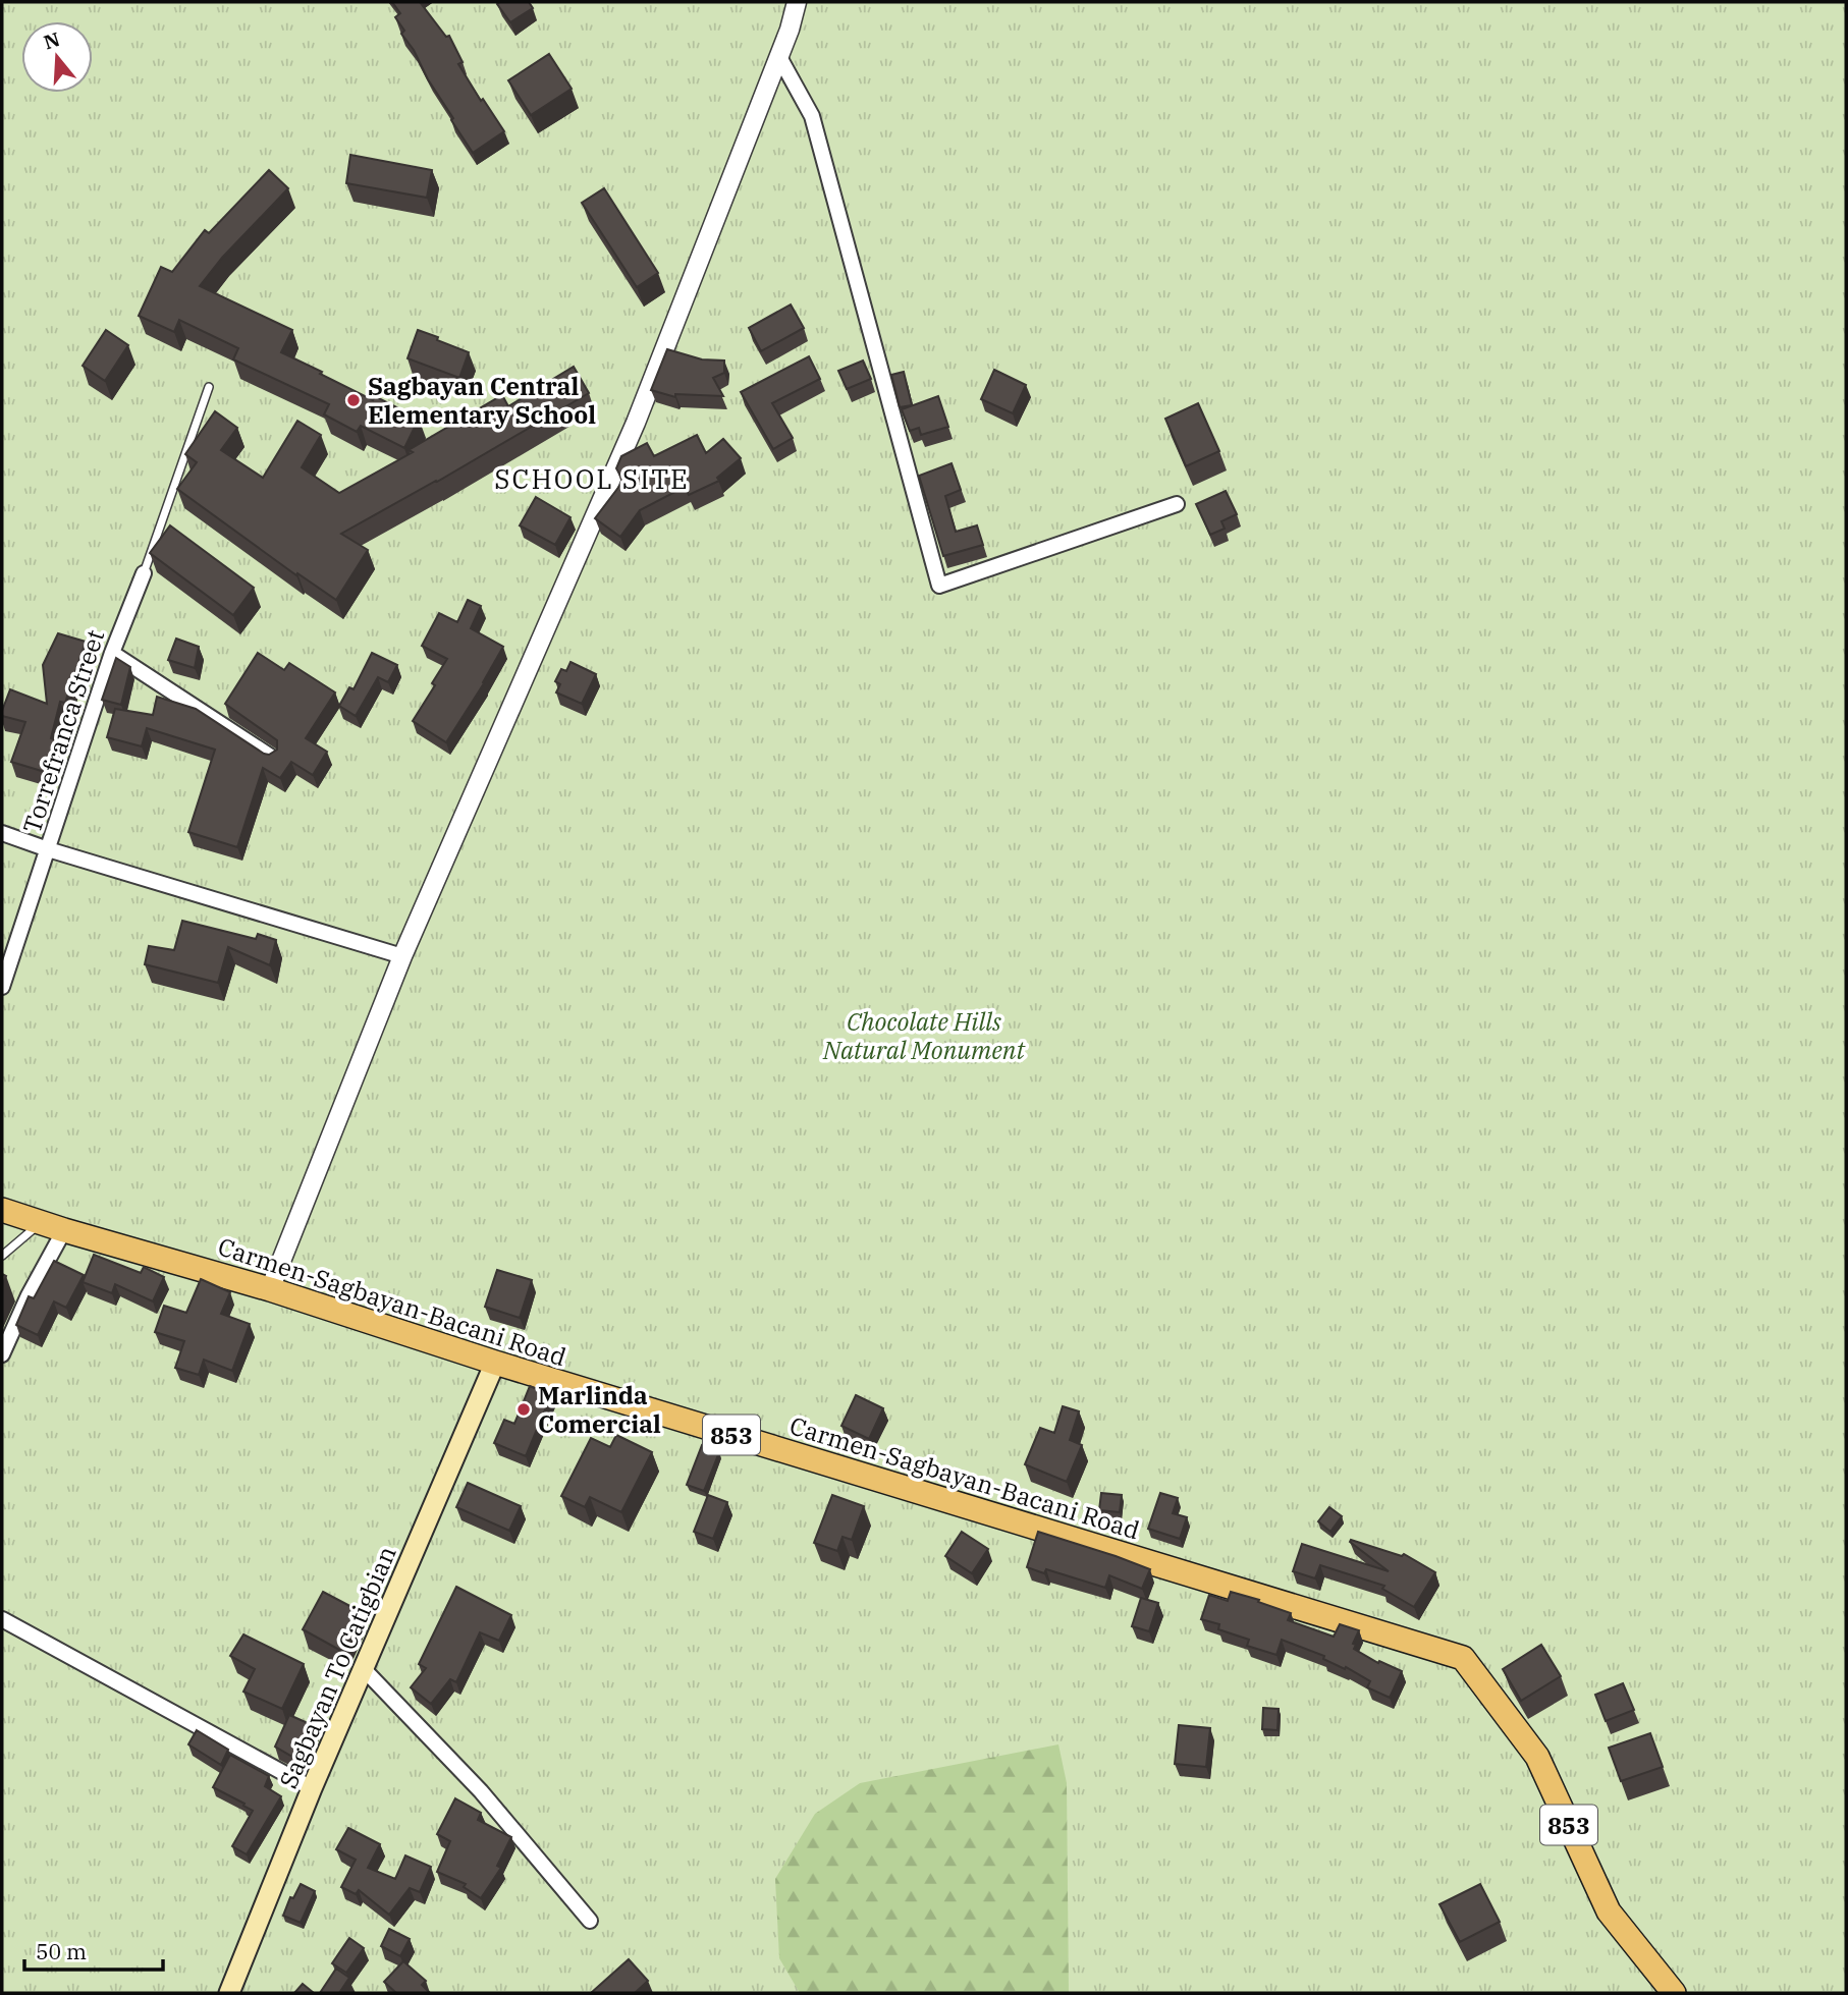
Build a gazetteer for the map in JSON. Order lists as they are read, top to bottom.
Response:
{
  "streets": {
    "main road": ["Carmen-Sagbayan-Bacani Road", "853", "Sagbayan To Catigbian"],
    "street": ["Torrefranca Street"]
  },
  "crossings": [
    ["Carmen-Sagbayan-Bacani Road", "Sagbayan To Catigbian"]
  ],
  "districts": ["SCHOOL SITE"],
  "parks": ["Chocolate Hills Natural Monument"],
  "places": ["Sagbayan Central Elementary School", "Marlinda Comercial"],
  "scale_bar": "50 m",
  "north": "top"
}
